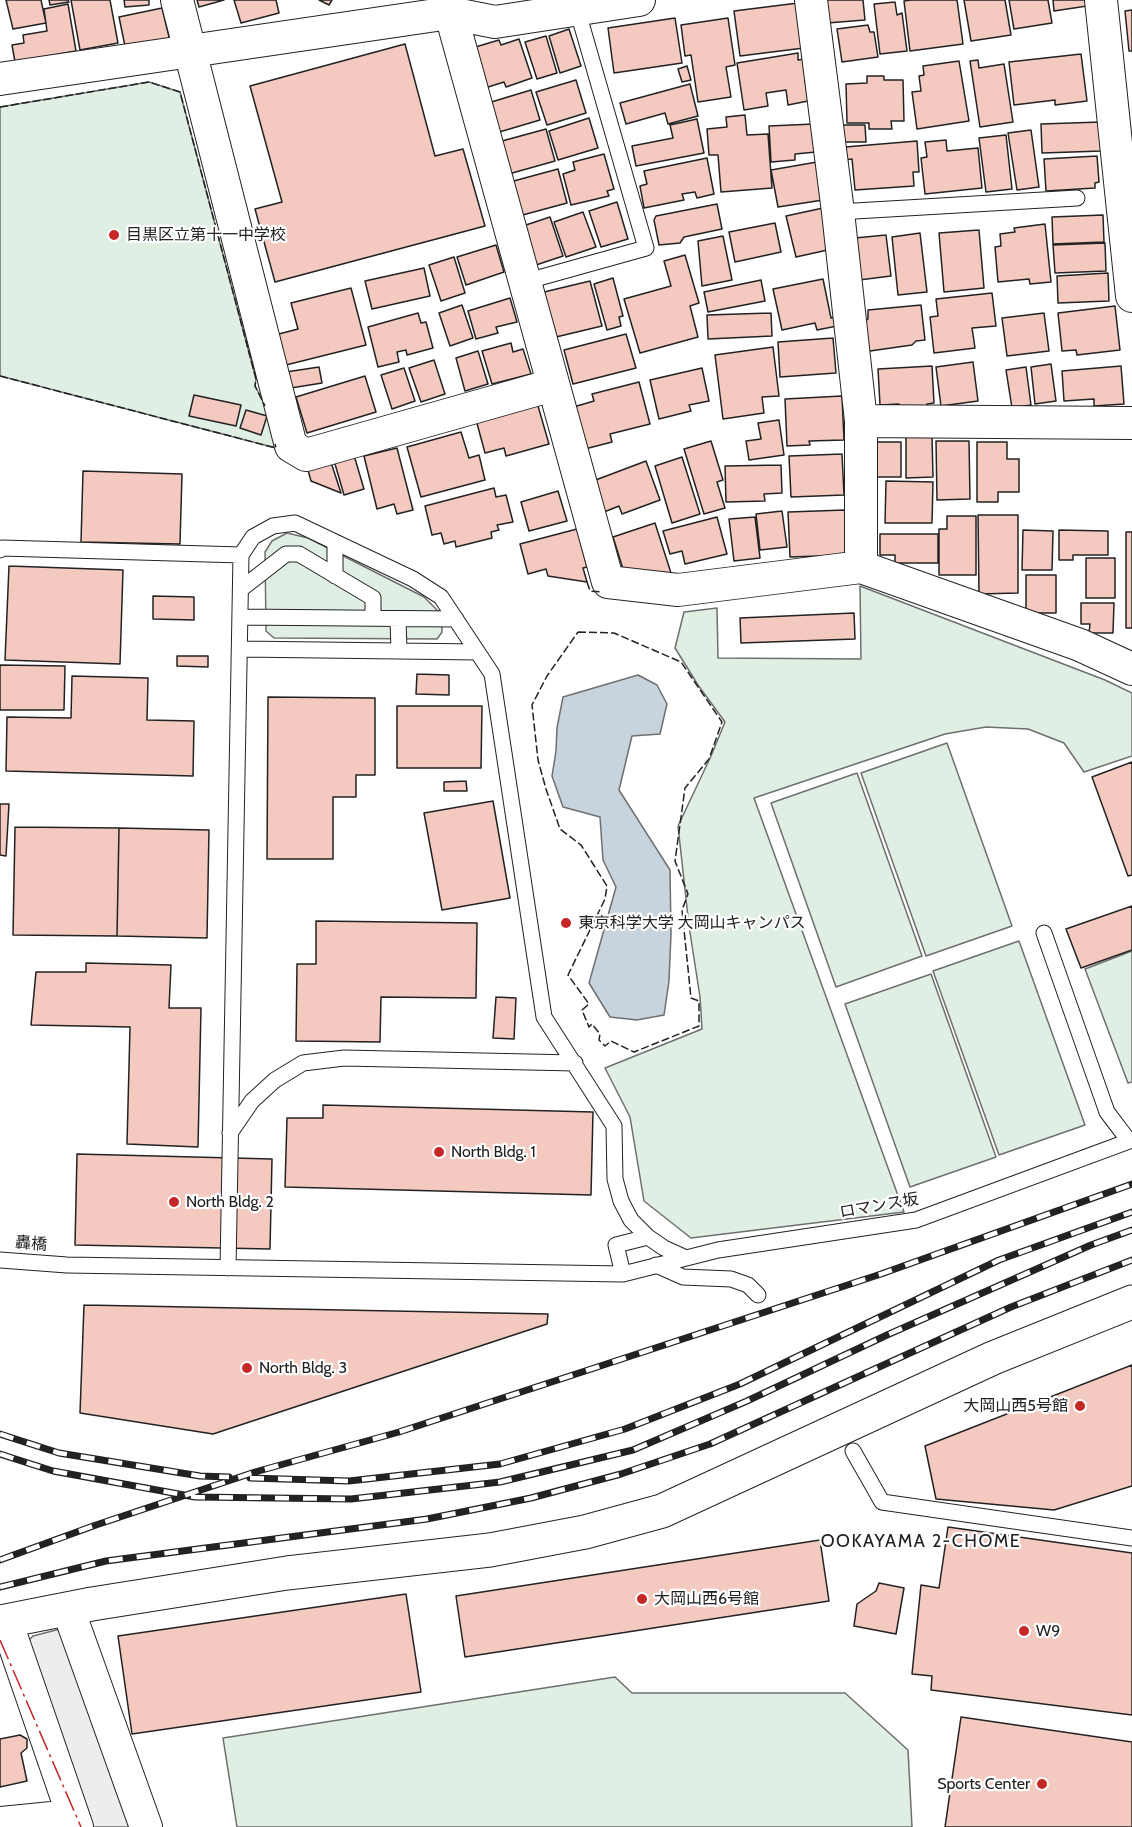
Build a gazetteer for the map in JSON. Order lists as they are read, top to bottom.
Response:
{
  "streets": {
    "lane": ["ロマンス坂", "轟橋"]
  },
  "crossings": [
    ["ロマンス坂", "轟橋"]
  ],
  "districts": ["OOKAYAMA 2-CHOME"],
  "places": [
    "目黒区立第十一中学校",
    "東京科学大学 大岡山キャンパス",
    "North Bldg. 1",
    "North Bldg. 2",
    "North Bldg. 3",
    "大岡山西5号館",
    "大岡山西6号館",
    "W9",
    "Sports Center"
  ]
}
